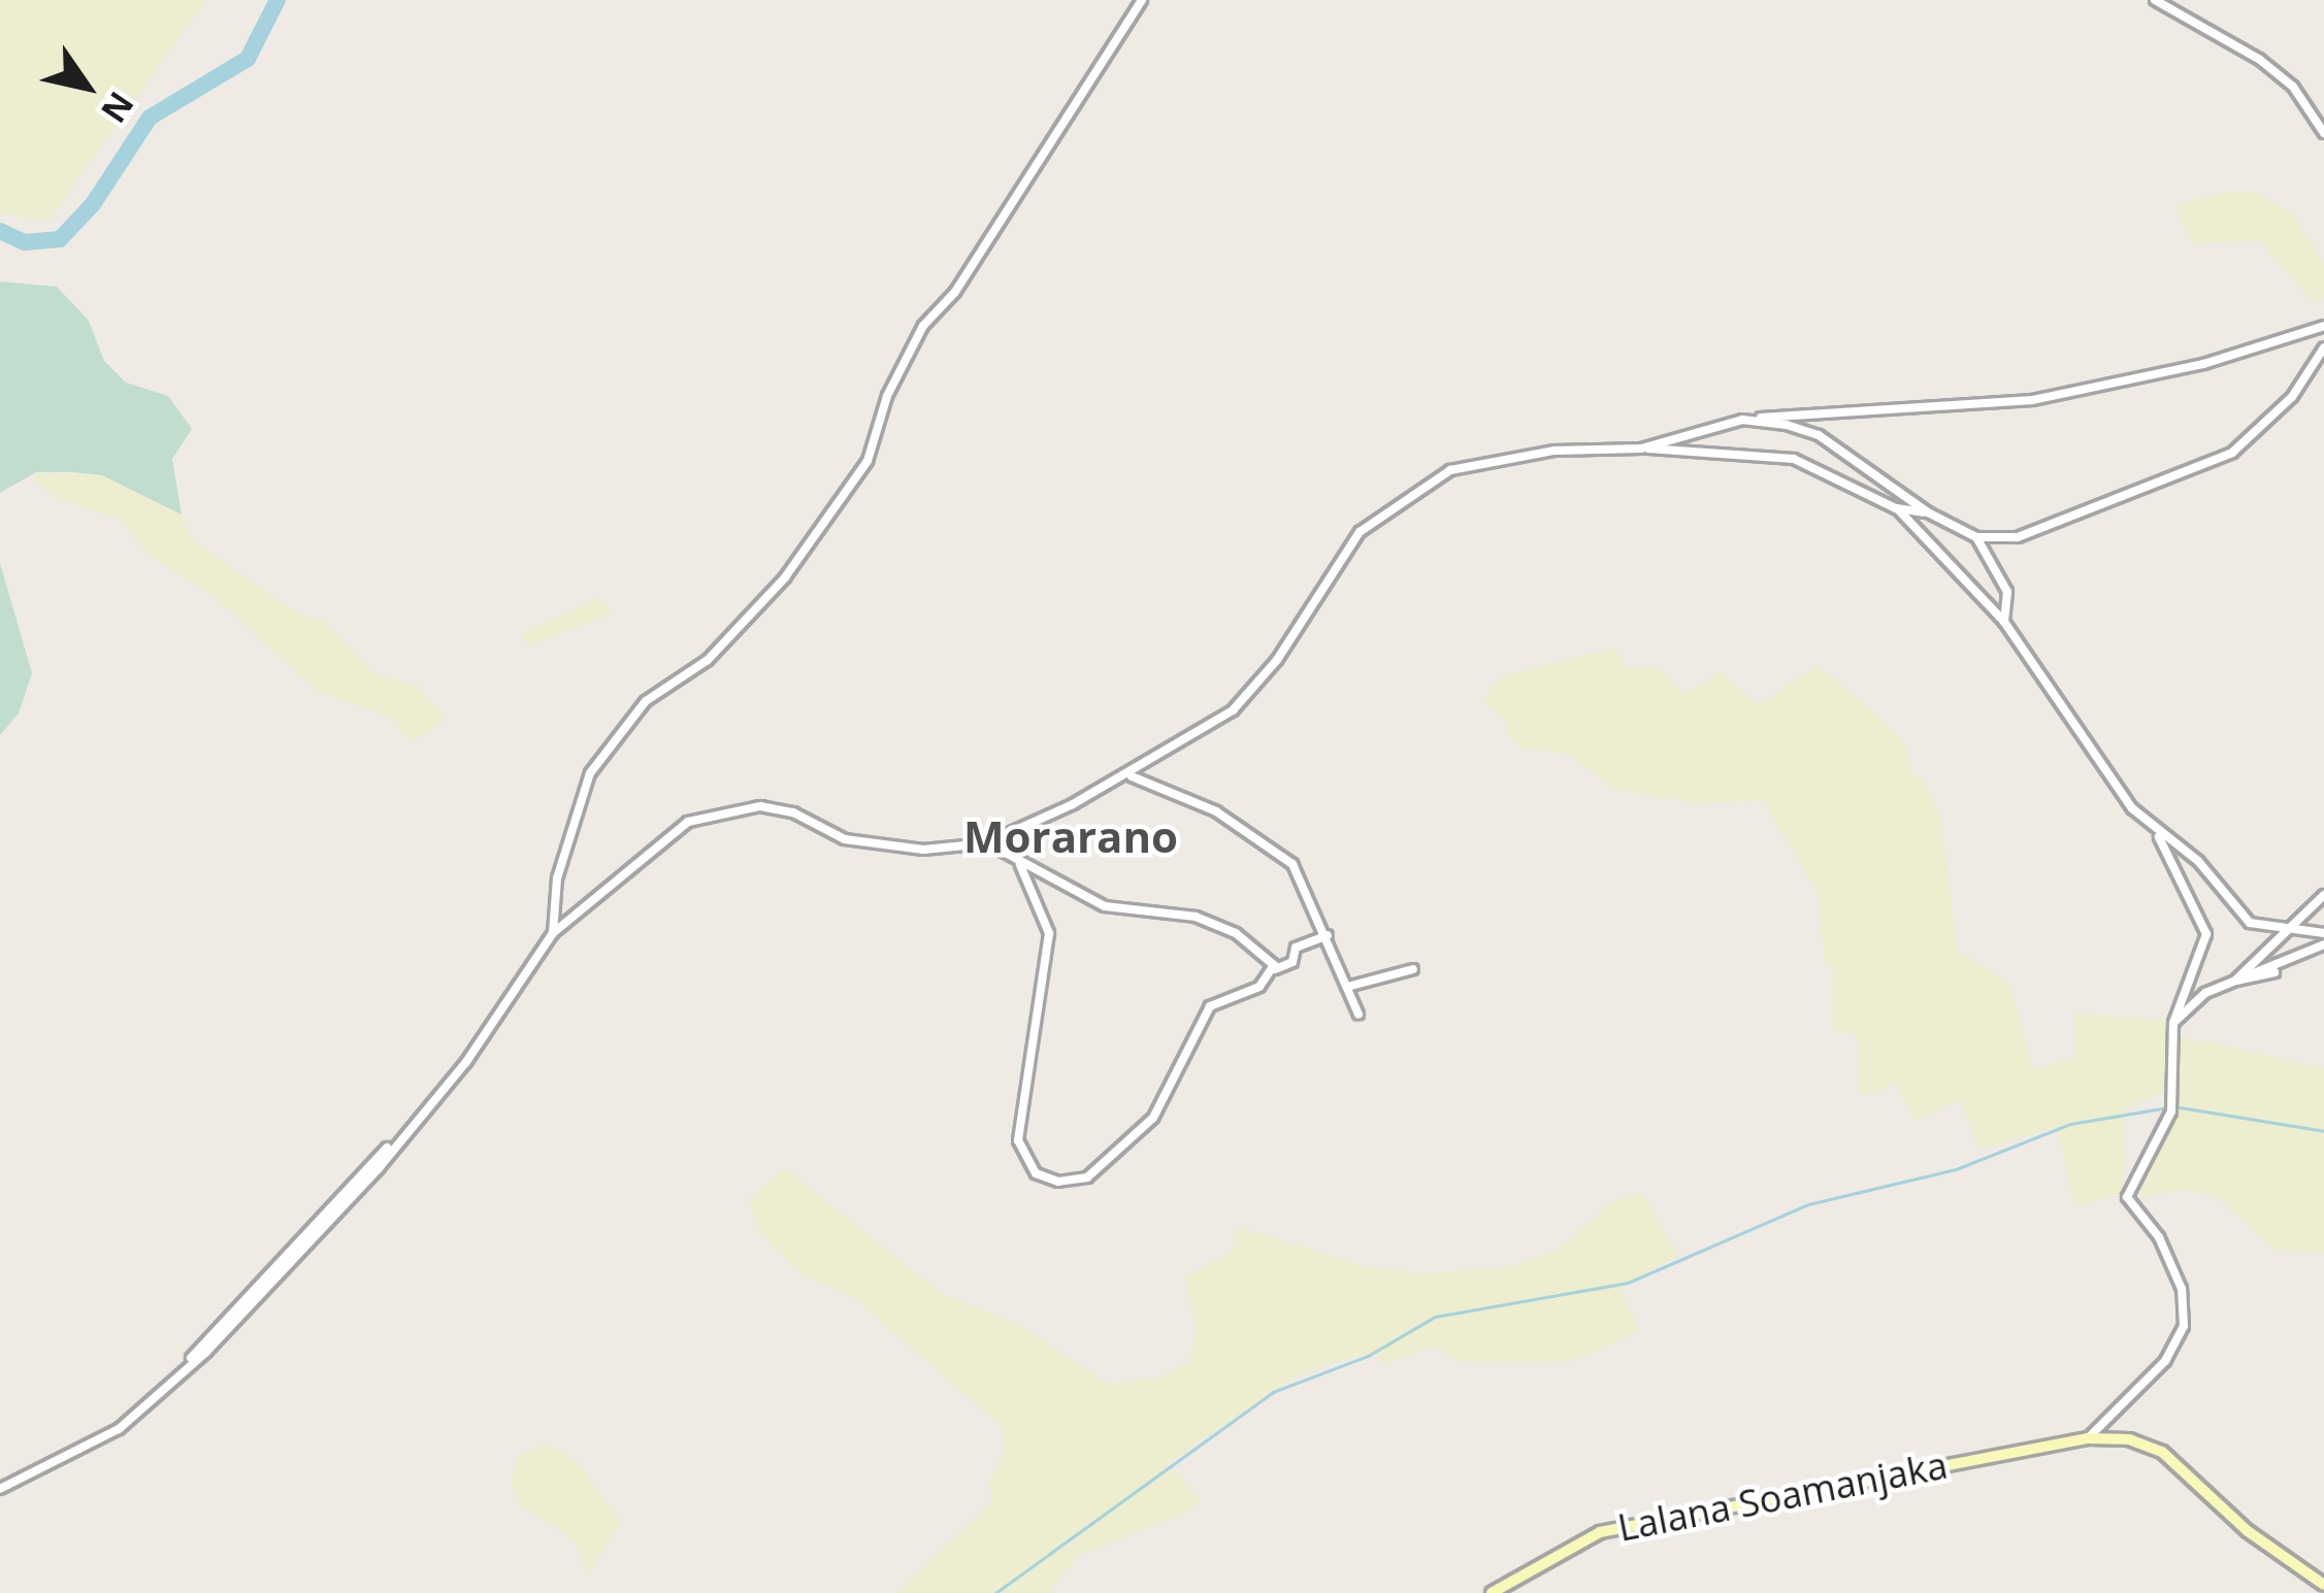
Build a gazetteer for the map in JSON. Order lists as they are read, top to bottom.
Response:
{
  "streets": {
    "street": ["Lalana Soamanjaka"]
  },
  "districts": ["Morarano"],
  "north": "bottom right"
}
